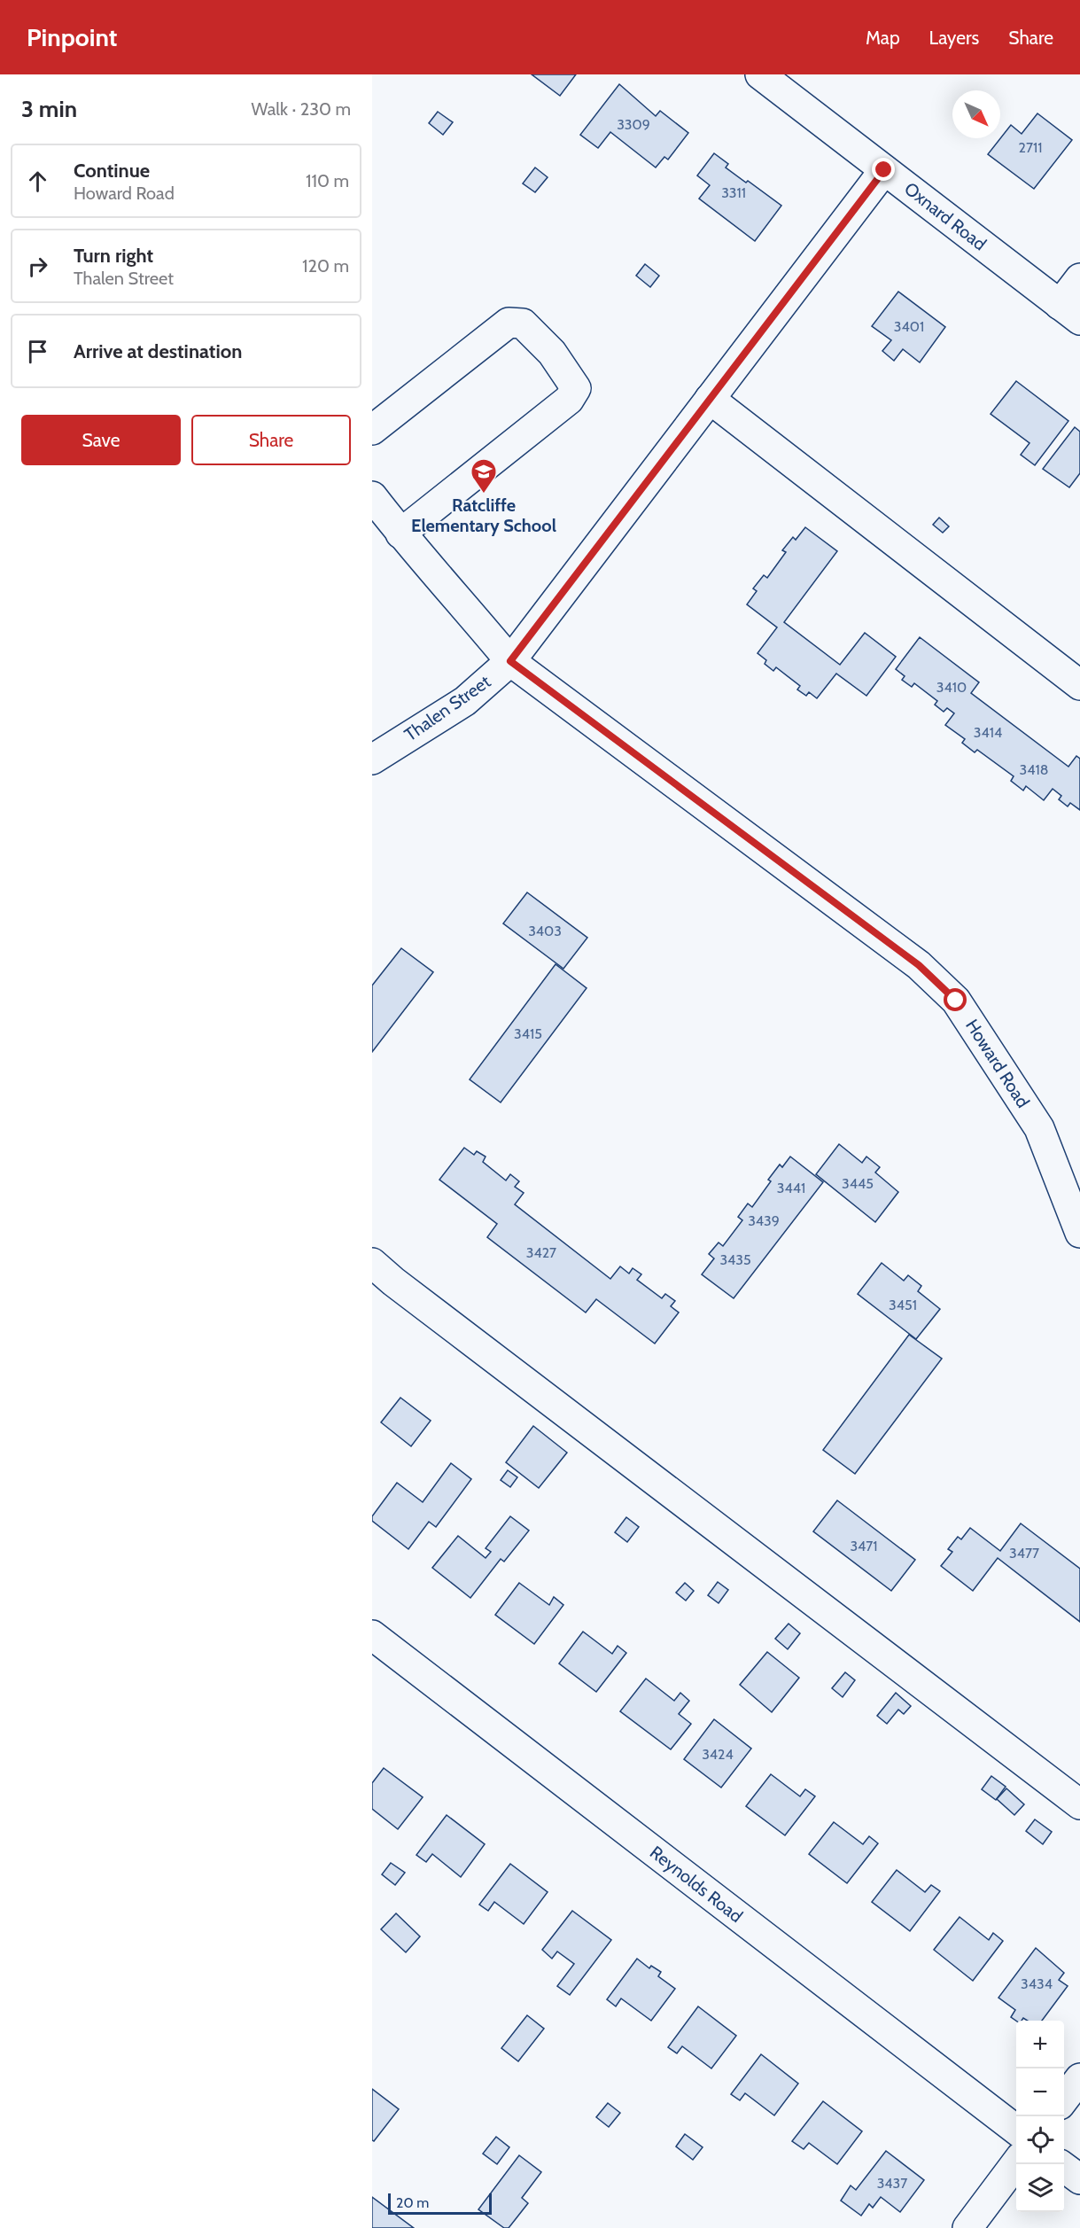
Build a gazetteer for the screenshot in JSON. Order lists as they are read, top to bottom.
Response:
{
  "streets": {
    "street": [
      "Oxnard Road",
      "Thalen Street",
      "Howard Road",
      "Reynolds Road"
    ]
  },
  "crossings": [
    ["Oxnard Road", "Thalen Street"],
    ["Thalen Street", "Howard Road"]
  ],
  "places": {
    "school or university": ["Ratcliffe Elementary School"]
  },
  "house_numbers": [
    "3309",
    "2711",
    "3311",
    "3401",
    "3410",
    "3414",
    "3418",
    "3403",
    "3415",
    "3445",
    "3441",
    "3439",
    "3427",
    "3435",
    "3451",
    "3471",
    "3477",
    "3424",
    "3434",
    "3437"
  ],
  "scale_bar": "20 m",
  "north": "bottom right",
  "page": {
    "header": "Pinpoint",
    "nav": ["Map", "Layers", "Share"],
    "heading": ["3 min", "Walk · 230 m"],
    "list": [
      ["Continue", "Howard Road", "110 m"],
      ["Turn right", "Thalen Street", "120 m"],
      "Arrive at destination"
    ],
    "buttons": ["Save", "Share"],
    "map_buttons": ["+", "−"],
    "scale": "20 m"
  }
}
